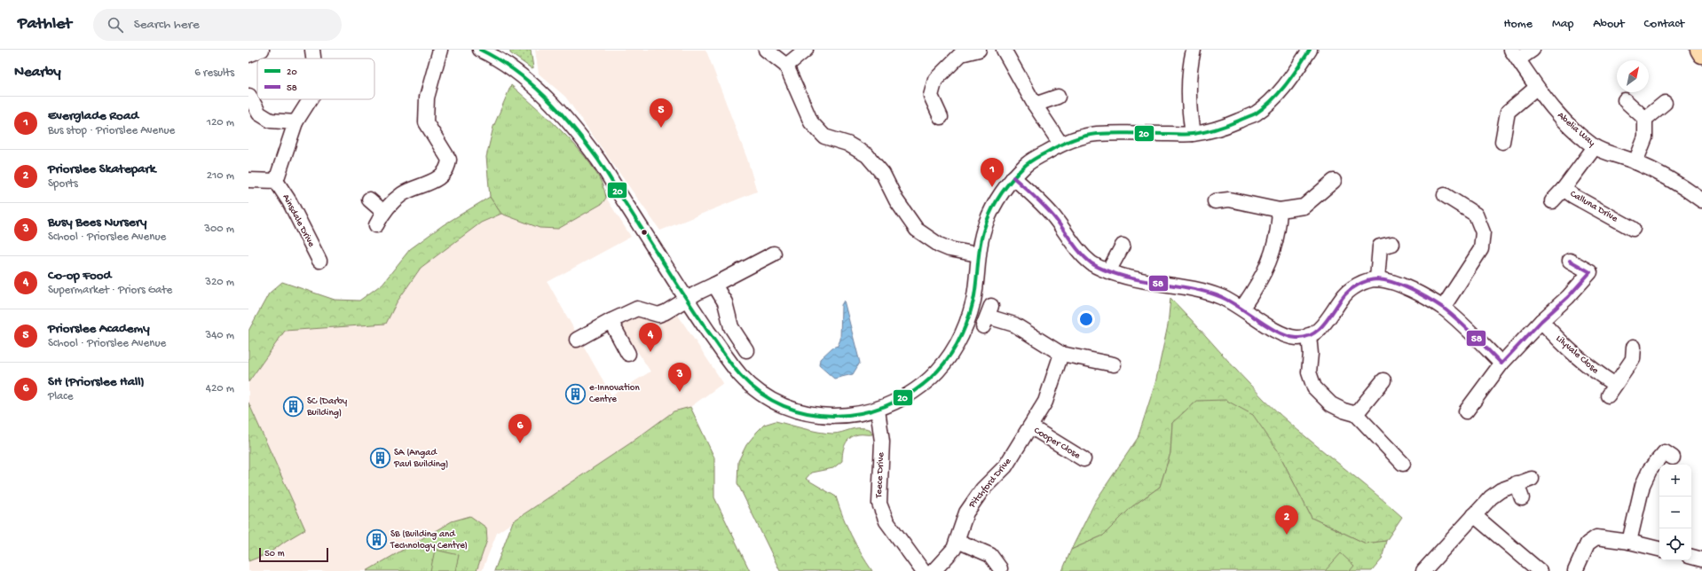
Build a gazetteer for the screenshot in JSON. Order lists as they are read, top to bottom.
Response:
{
  "streets": {
    "street": [
      "Abelia Way",
      "Calluna Drive",
      "Ainsdale Drive",
      "Lilyvale Close",
      "Cooper Close",
      "Teece Drive",
      "Pitchford Drive"
    ]
  },
  "crossings": [
    ["Abelia Way", "Calluna Drive"],
    ["Cooper Close", "Pitchford Drive"]
  ],
  "places": {
    "building": [
      "e-Innovation Centre",
      "SC (Darby Building)",
      "SA (Angad Paul Building)",
      "SB (Building and Technology Centre)"
    ]
  },
  "lines": ["transit line 20", "transit line 58"],
  "legend": ["20", "58"],
  "scale_bar": "50 m",
  "north": "top right",
  "page": {
    "header": "Pathlet",
    "search": "Search here",
    "nav": [
      "Home",
      "Map",
      "About",
      "Contact"
    ],
    "heading": ["Nearby", "6 results"],
    "list": [
      {
        "mark": "1",
        "name": "Everglade Road",
        "note": "Bus stop · Priorslee Avenue",
        "value": "120 m"
      },
      {
        "mark": "2",
        "name": "Priorslee Skatepark",
        "note": "Sports",
        "value": "210 m"
      },
      {
        "mark": "3",
        "name": "Busy Bees Nursery",
        "note": "School · Priorslee Avenue",
        "value": "300 m"
      },
      {
        "mark": "4",
        "name": "Co-op Food",
        "note": "Supermarket · Priors Gate",
        "value": "320 m"
      },
      {
        "mark": "5",
        "name": "Priorslee Academy",
        "note": "School · Priorslee Avenue",
        "value": "340 m"
      },
      {
        "mark": "6",
        "name": "SH (Priorslee Hall)",
        "note": "Place",
        "value": "420 m"
      }
    ],
    "pins": [
      "5",
      "1",
      "4",
      "3",
      "6",
      "2"
    ],
    "map_buttons": ["+", "−"],
    "scale": "50 m"
  }
}
